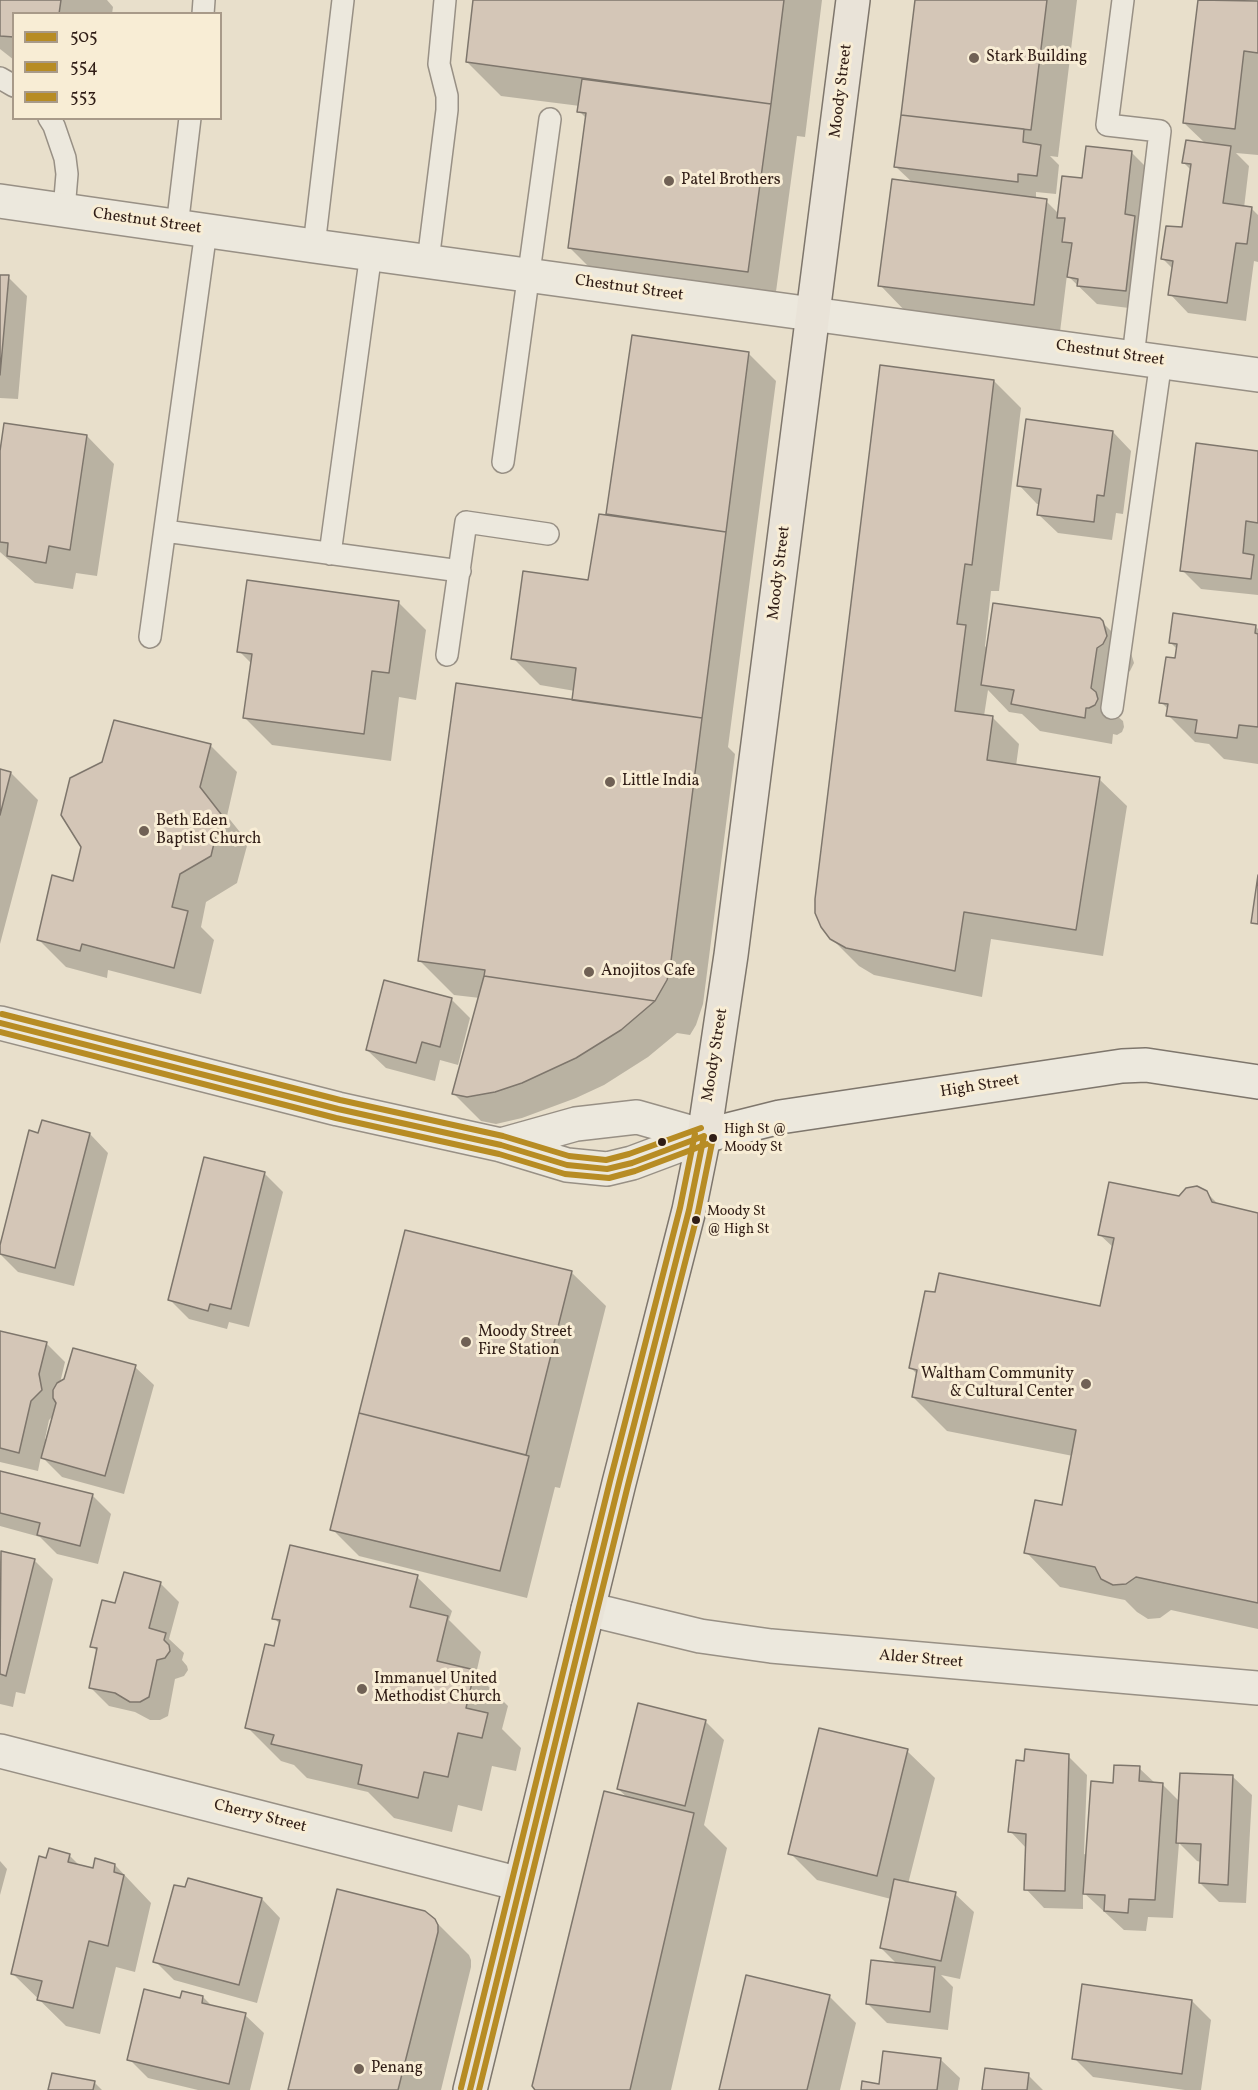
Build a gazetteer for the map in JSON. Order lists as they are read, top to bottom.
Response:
{
  "streets": {
    "main road": ["Moody Street"],
    "street": [
      "Chestnut Street",
      "High Street",
      "Alder Street",
      "Cherry Street"
    ]
  },
  "crossings": [
    ["Moody Street", "Chestnut Street"],
    ["Moody Street", "High Street"],
    ["Moody Street", "Alder Street"],
    ["Moody Street", "Cherry Street"]
  ],
  "places": [
    "Stark Building",
    "Patel Brothers",
    "Little India",
    "Beth Eden Baptist Church",
    "Anojitos Cafe",
    "High St @ Moody St",
    "Moody St @ High St",
    "Moody Street Fire Station",
    "Waltham Community & Cultural Center",
    "Immanuel United Methodist Church",
    "Penang"
  ],
  "lines": ["transit line 553", "transit line 505", "transit line 554"],
  "legend": ["505", "554", "553"]
}
